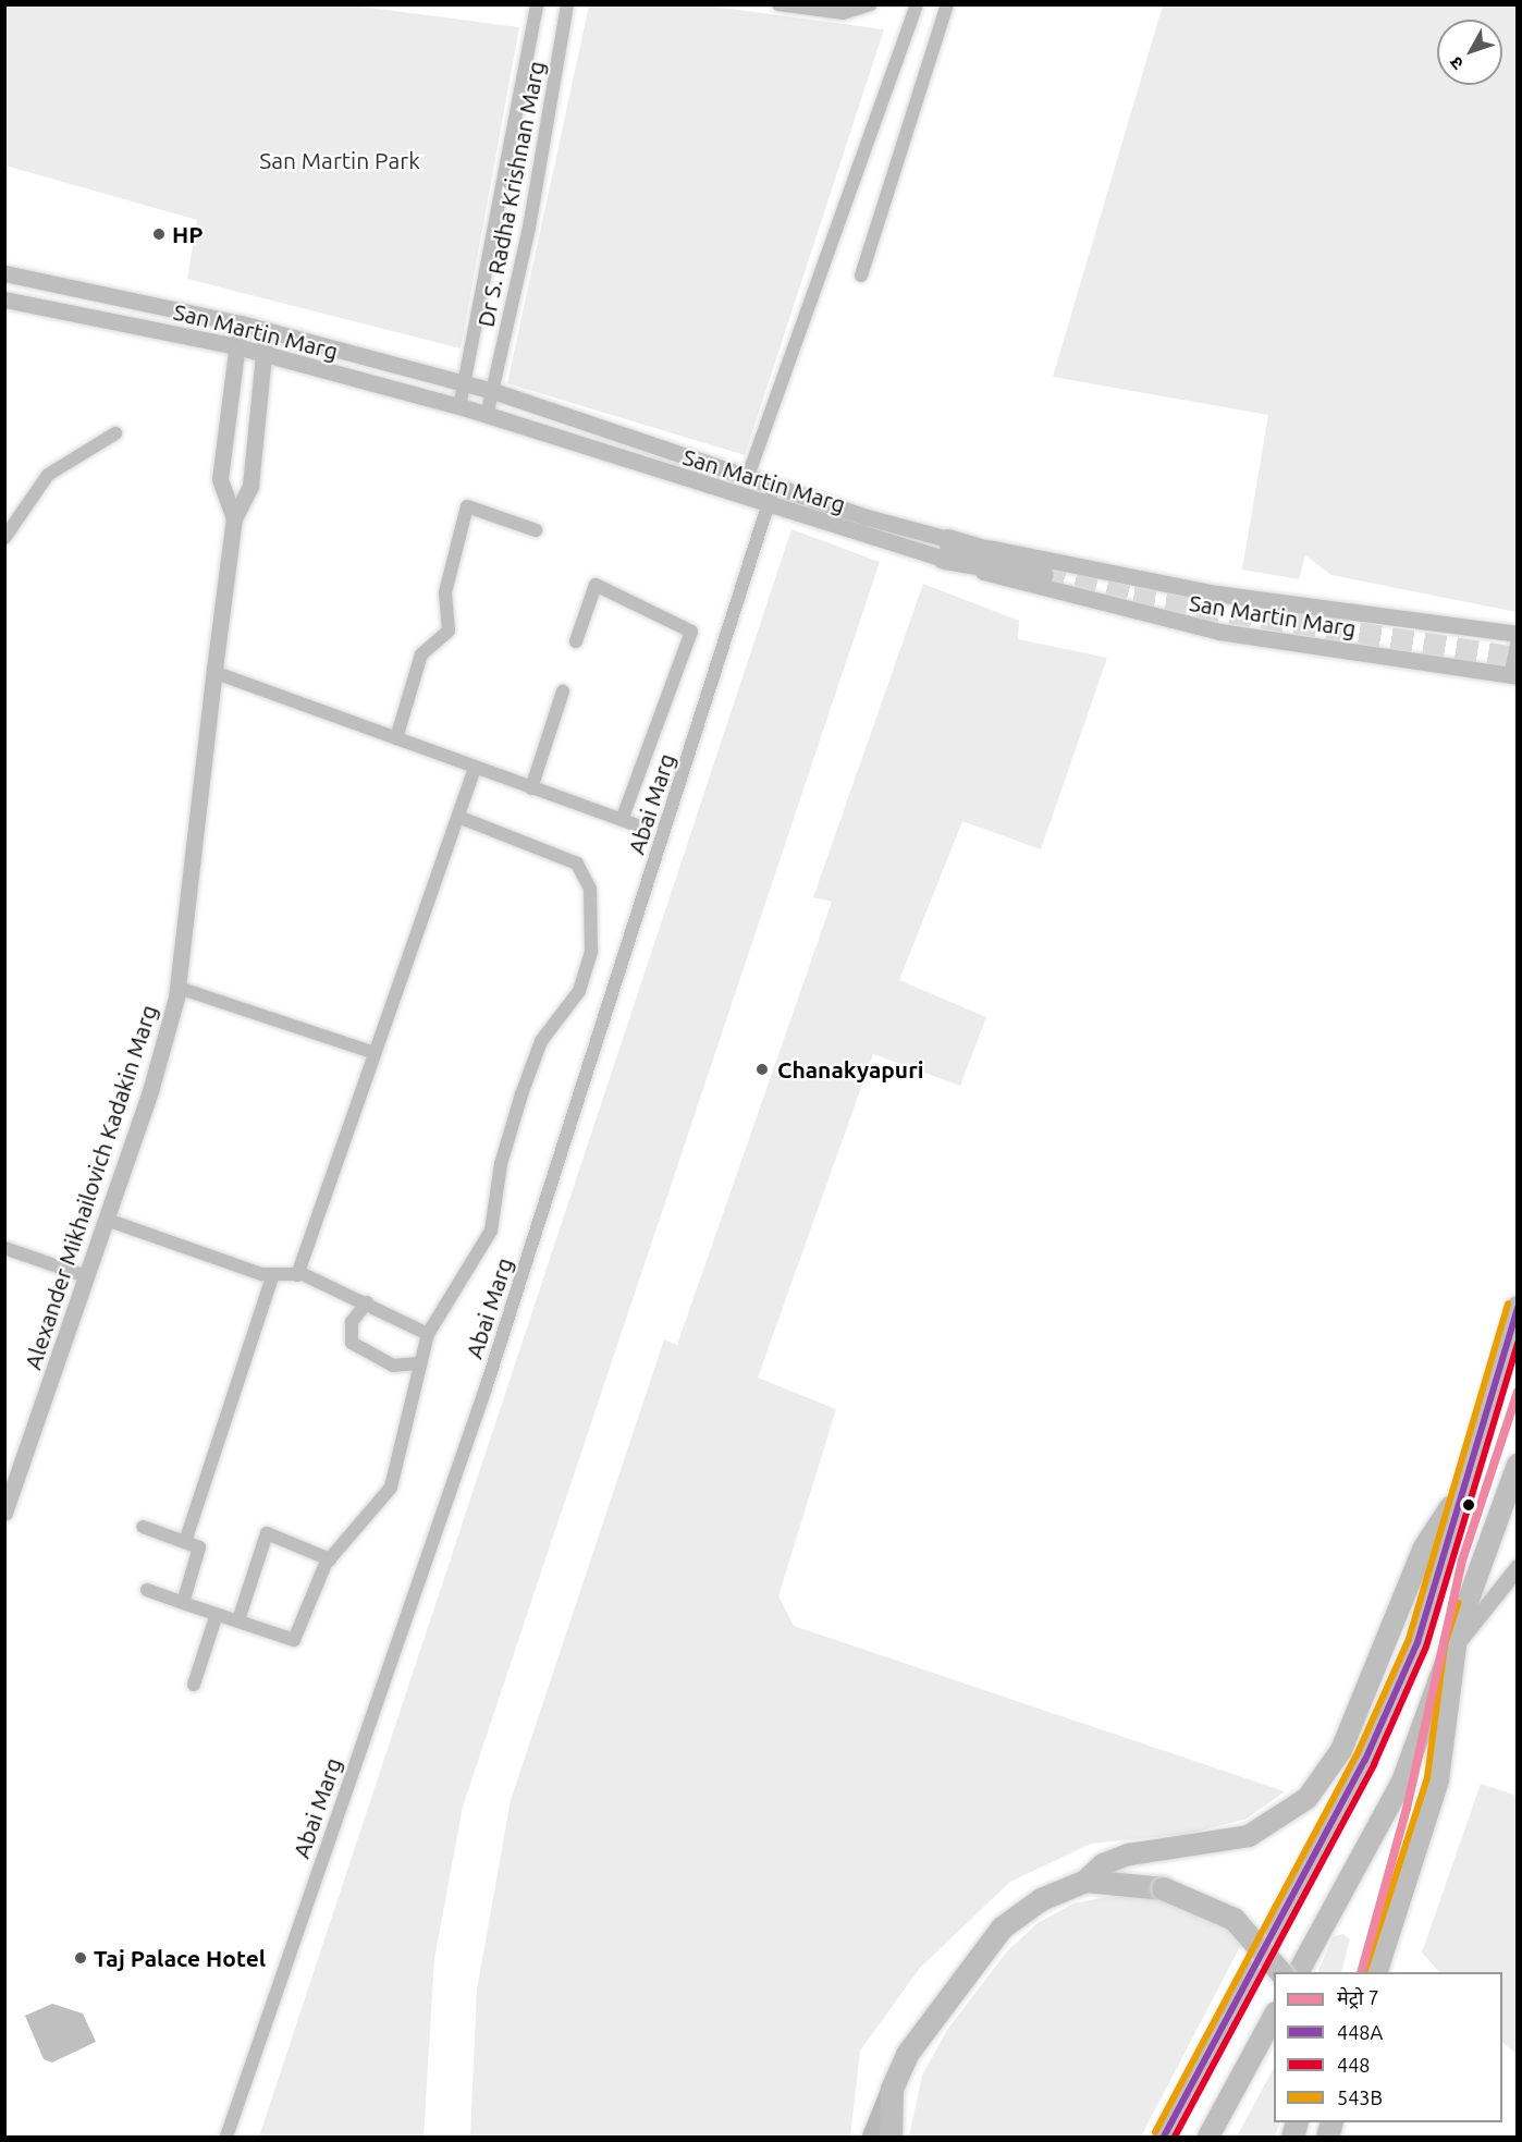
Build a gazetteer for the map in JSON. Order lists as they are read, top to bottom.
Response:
{
  "streets": {
    "street": [
      "Dr S. Radha Krishnan Marg",
      "San Martin Marg",
      "Abai Marg",
      "Alexander Mikhailovich Kadakin Marg"
    ]
  },
  "crossings": [
    ["Dr S. Radha Krishnan Marg", "San Martin Marg"],
    ["San Martin Marg", "Abai Marg"]
  ],
  "parks": ["San Martin Park"],
  "places": ["HP", "Chanakyapuri", "Taj Palace Hotel"],
  "lines": [
    "transit line 543B",
    "transit line 448A",
    "transit line 448",
    "metro line 7"
  ],
  "legend": [
    "मेट्रो 7",
    "448A",
    "448",
    "543B"
  ],
  "north": "bottom left"
}
